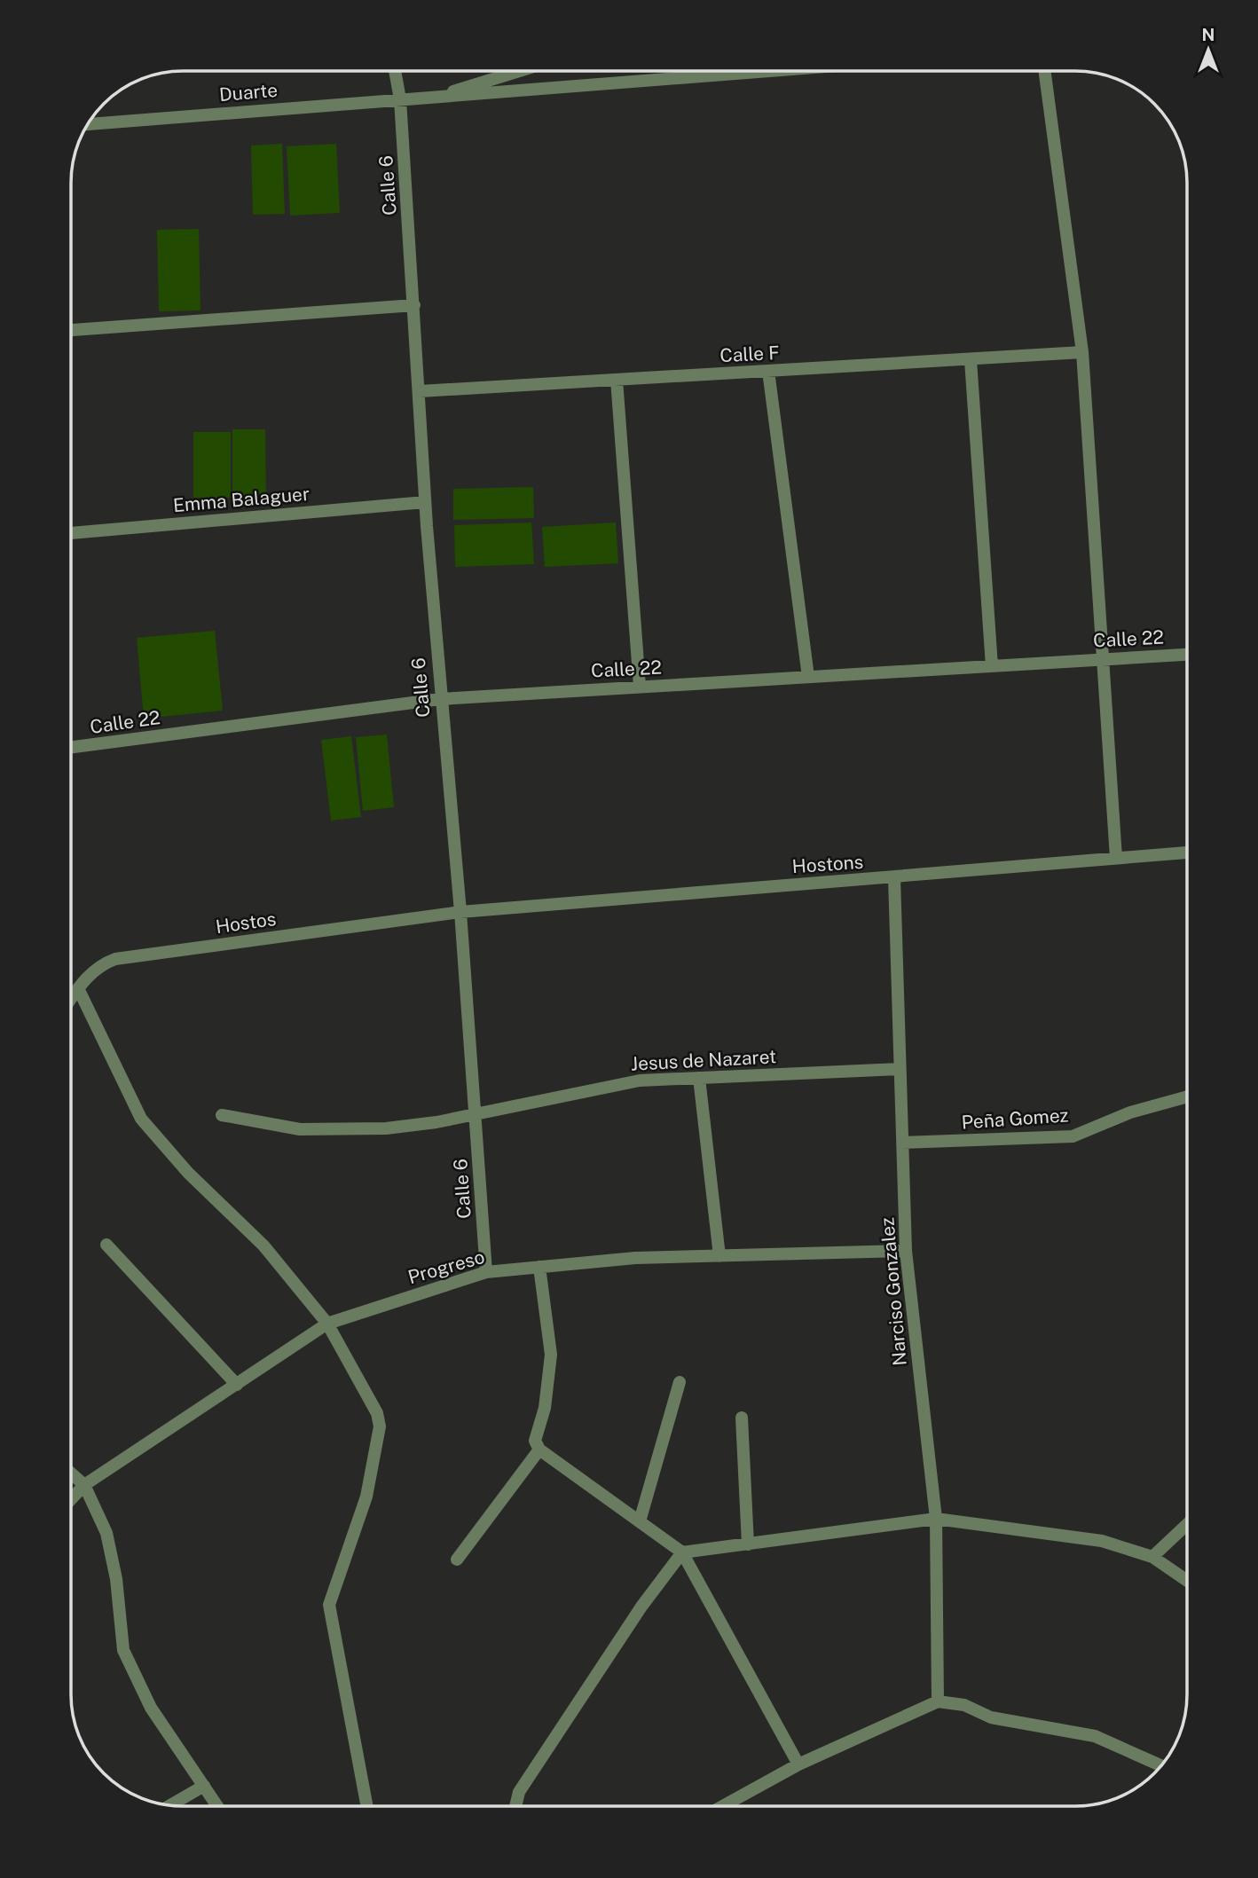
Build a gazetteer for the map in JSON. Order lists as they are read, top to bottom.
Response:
{
  "streets": {
    "street": [
      "Duarte",
      "Calle 6",
      "Calle F",
      "Emma Balaguer",
      "Calle 22",
      "Hostons",
      "Hostos",
      "Jesus de Nazaret",
      "Peña Gomez",
      "Progreso",
      "Narciso Gonzalez"
    ]
  },
  "crossings": [
    ["Duarte", "Calle 6"],
    ["Calle 6", "Calle F"],
    ["Calle 6", "Emma Balaguer"],
    ["Calle 6", "Calle 22"],
    ["Calle 6", "Hostons"],
    ["Calle 6", "Hostos"],
    ["Calle 6", "Jesus de Nazaret"],
    ["Calle 6", "Progreso"],
    ["Hostons", "Hostos"],
    ["Hostons", "Narciso Gonzalez"],
    ["Jesus de Nazaret", "Narciso Gonzalez"],
    ["Peña Gomez", "Narciso Gonzalez"],
    ["Progreso", "Narciso Gonzalez"]
  ],
  "north": "top"
}
